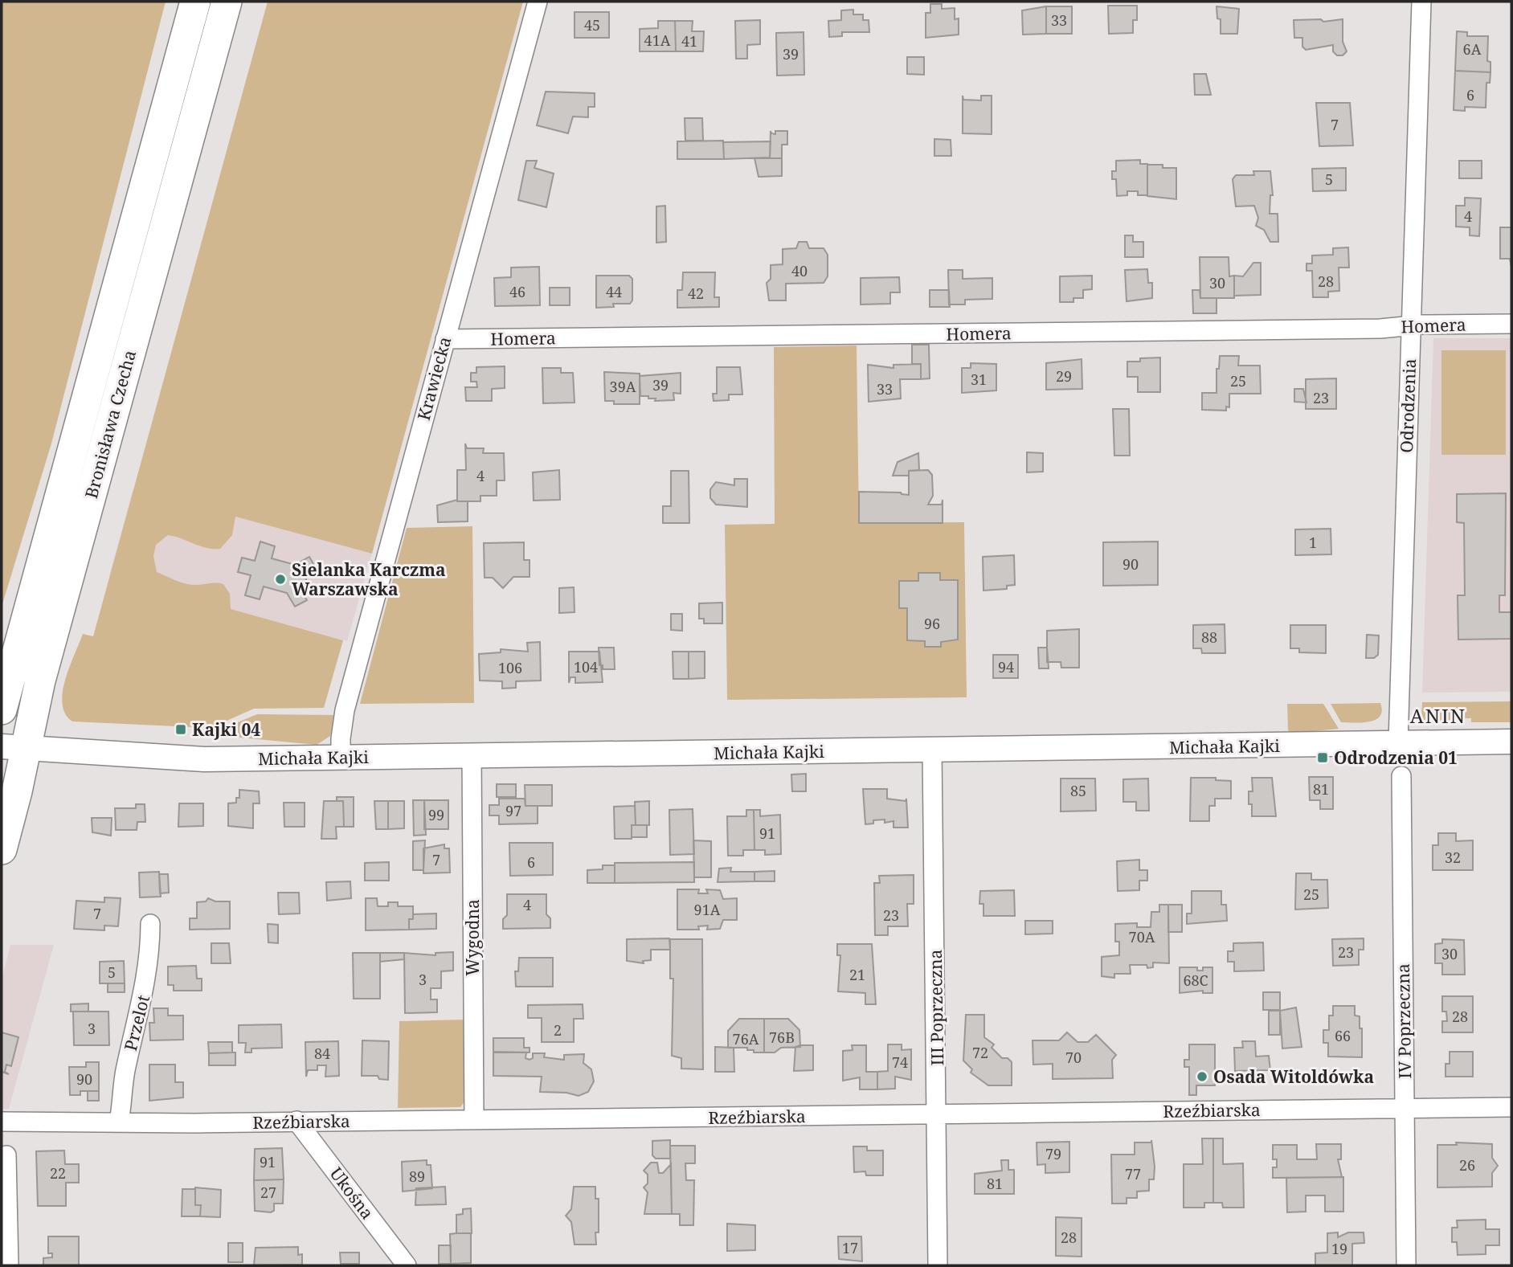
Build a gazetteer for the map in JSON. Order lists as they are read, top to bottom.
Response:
{
  "streets": {
    "main road": ["Bronisława Czecha"],
    "street": [
      "Homera",
      "Krawiecka",
      "Odrodzenia",
      "Michała Kajki",
      "Wygodna",
      "III Poprzeczna",
      "IV Poprzeczna",
      "Przelot",
      "Rzeźbiarska",
      "Ukośna"
    ]
  },
  "crossings": [
    ["Homera", "Krawiecka"],
    ["Homera", "Odrodzenia"],
    ["Krawiecka", "Michała Kajki"],
    ["Odrodzenia", "Michała Kajki"],
    ["Bronisława Czecha", "Michała Kajki"],
    ["Michała Kajki", "Wygodna"],
    ["Michała Kajki", "III Poprzeczna"],
    ["Wygodna", "Rzeźbiarska"],
    ["III Poprzeczna", "Rzeźbiarska"],
    ["IV Poprzeczna", "Rzeźbiarska"],
    ["Przelot", "Rzeźbiarska"],
    ["Rzeźbiarska", "Ukośna"]
  ],
  "districts": ["ANIN"],
  "places": {
    "other": ["Sielanka Karczma Warszawska", "Osada Witoldówka"],
    "transit": ["Kajki 04", "Odrodzenia 01"]
  },
  "house_numbers": [
    "33",
    "45",
    "41A",
    "41",
    "6A",
    "39",
    "6",
    "7",
    "5",
    "4",
    "40",
    "28",
    "30",
    "46",
    "44",
    "42",
    "29",
    "31",
    "25",
    "39",
    "39A",
    "33",
    "23",
    "4",
    "1",
    "90",
    "96",
    "88",
    "104",
    "94",
    "106",
    "81",
    "85",
    "97",
    "99",
    "91",
    "32",
    "7",
    "6",
    "25",
    "4",
    "91A",
    "7",
    "23",
    "70A",
    "23",
    "30",
    "5",
    "21",
    "3",
    "68C",
    "28",
    "3",
    "2",
    "66",
    "76B",
    "76A",
    "72",
    "84",
    "70",
    "74",
    "90",
    "79",
    "91",
    "26",
    "22",
    "77",
    "89",
    "81",
    "27",
    "28",
    "17",
    "19"
  ]
}
